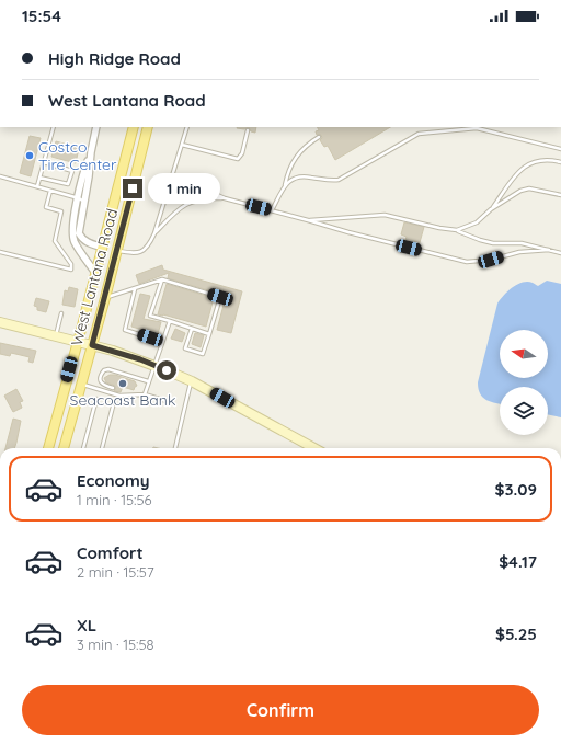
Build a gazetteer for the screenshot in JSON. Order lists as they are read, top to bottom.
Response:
{
  "streets": {
    "main road": ["West Lantana Road"]
  },
  "places": ["Costco Tire Center", "Seacoast Bank"],
  "north": "left",
  "page": {
    "status": "15:54",
    "banner": ["High Ridge Road", "West Lantana Road"],
    "bubble": "1 min",
    "list": [
      {
        "name": "Economy",
        "note": "1 min · 15:56",
        "value": "$3.09"
      },
      {
        "name": "Comfort",
        "note": "2 min · 15:57",
        "value": "$4.17"
      },
      {
        "name": "XL",
        "note": "3 min · 15:58",
        "value": "$5.25"
      }
    ],
    "buttons": "Confirm"
  }
}
